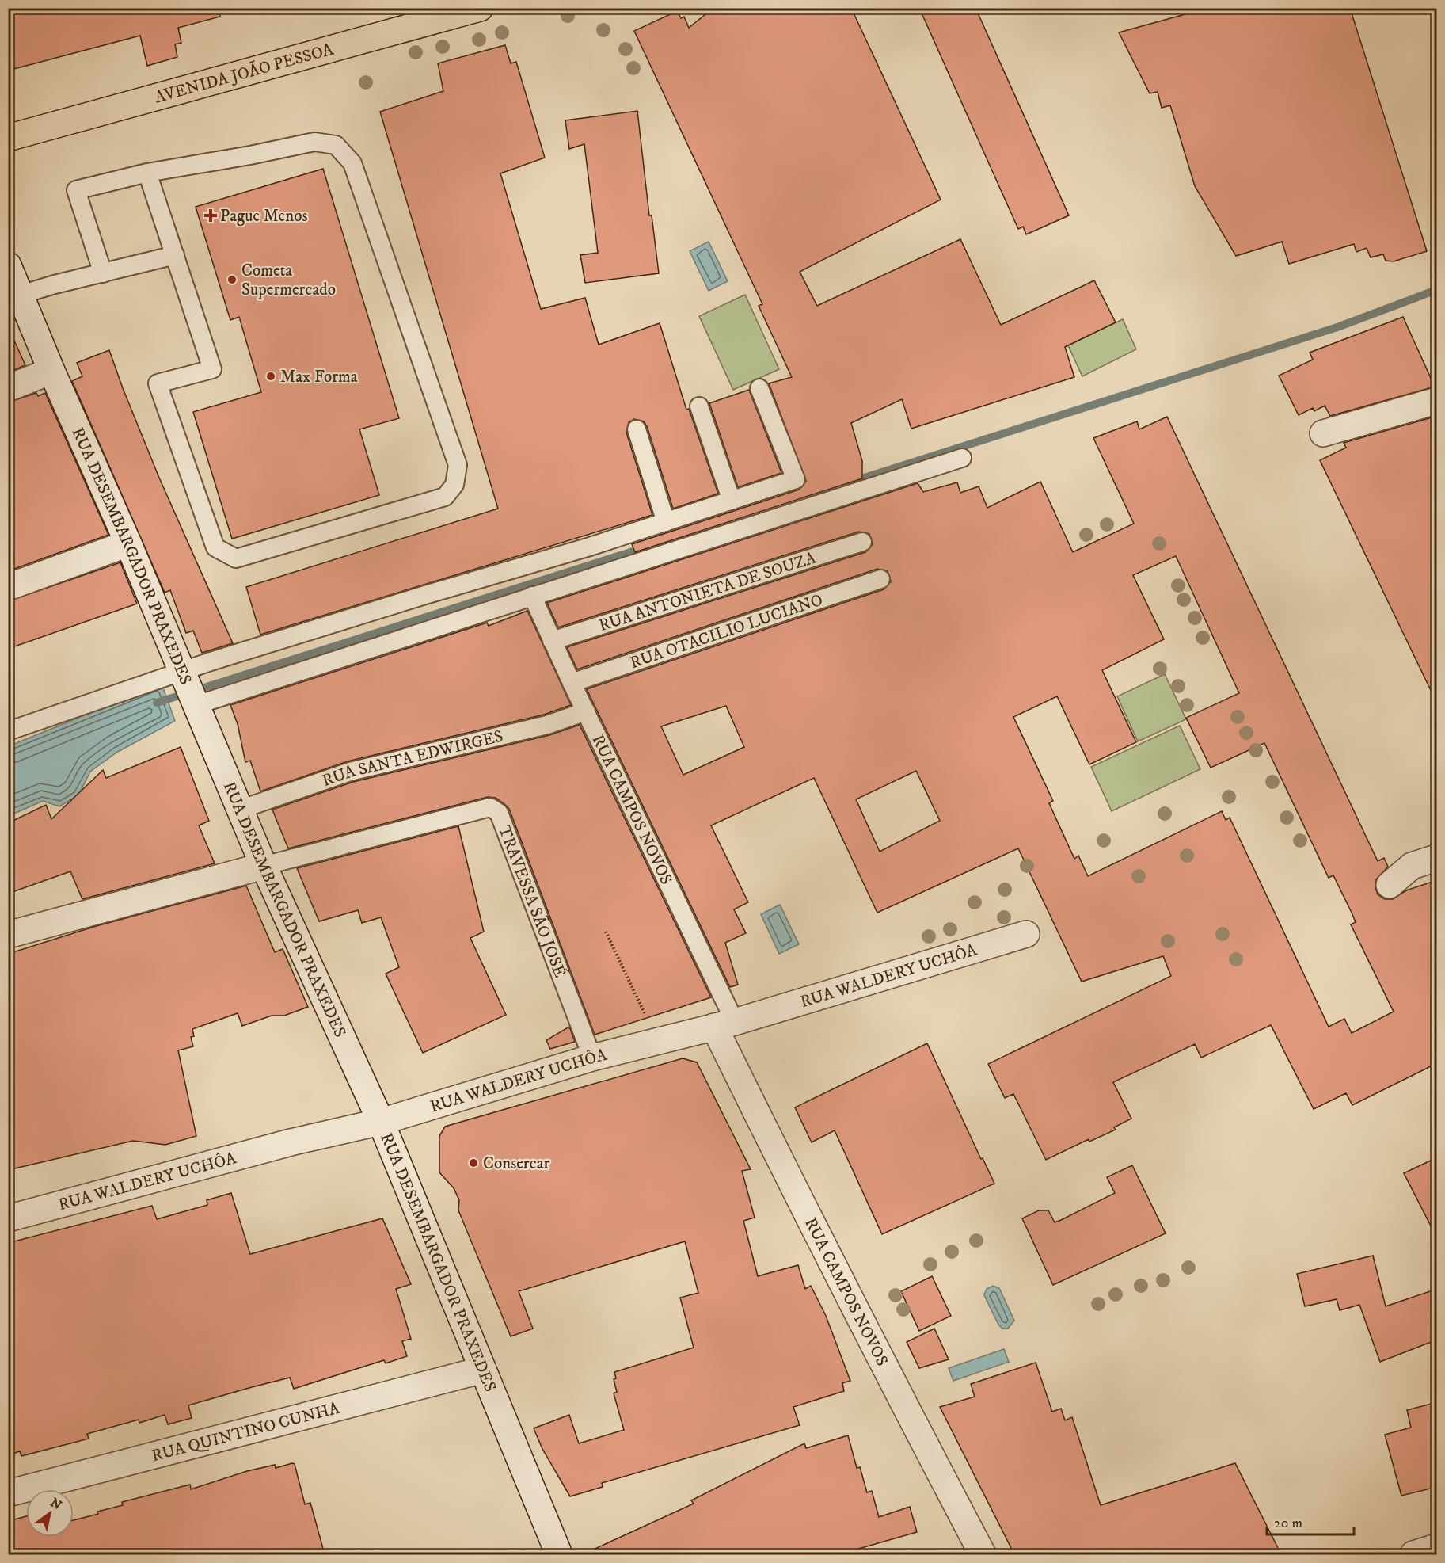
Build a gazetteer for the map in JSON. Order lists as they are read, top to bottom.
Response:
{
  "streets": {
    "main road": ["AVENIDA JOÃO PESSOA"],
    "street": [
      "RUA DESEMBARGADOR PRAXEDES",
      "RUA CAMPOS NOVOS",
      "RUA WALDERY UCHÔA",
      "RUA QUINTINO CUNHA"
    ],
    "lane": [
      "RUA ANTONIETA DE SOUZA",
      "RUA OTACILIO LUCIANO",
      "RUA SANTA EDWIRGES",
      "TRAVESSA SÃO JOSÉ"
    ]
  },
  "crossings": [
    ["RUA DESEMBARGADOR PRAXEDES", "RUA SANTA EDWIRGES"],
    ["RUA DESEMBARGADOR PRAXEDES", "TRAVESSA SÃO JOSÉ"],
    ["RUA DESEMBARGADOR PRAXEDES", "RUA WALDERY UCHÔA"],
    ["RUA DESEMBARGADOR PRAXEDES", "RUA QUINTINO CUNHA"],
    ["RUA ANTONIETA DE SOUZA", "RUA CAMPOS NOVOS"],
    ["RUA OTACILIO LUCIANO", "RUA CAMPOS NOVOS"],
    ["RUA SANTA EDWIRGES", "RUA CAMPOS NOVOS"],
    ["RUA CAMPOS NOVOS", "RUA WALDERY UCHÔA"],
    ["TRAVESSA SÃO JOSÉ", "RUA WALDERY UCHÔA"]
  ],
  "places": {
    "health": ["Pague Menos"],
    "other": ["Cometa Supermercado", "Max Forma", "Consercar"]
  },
  "scale_bar": "20 m",
  "north": "top right"
}
